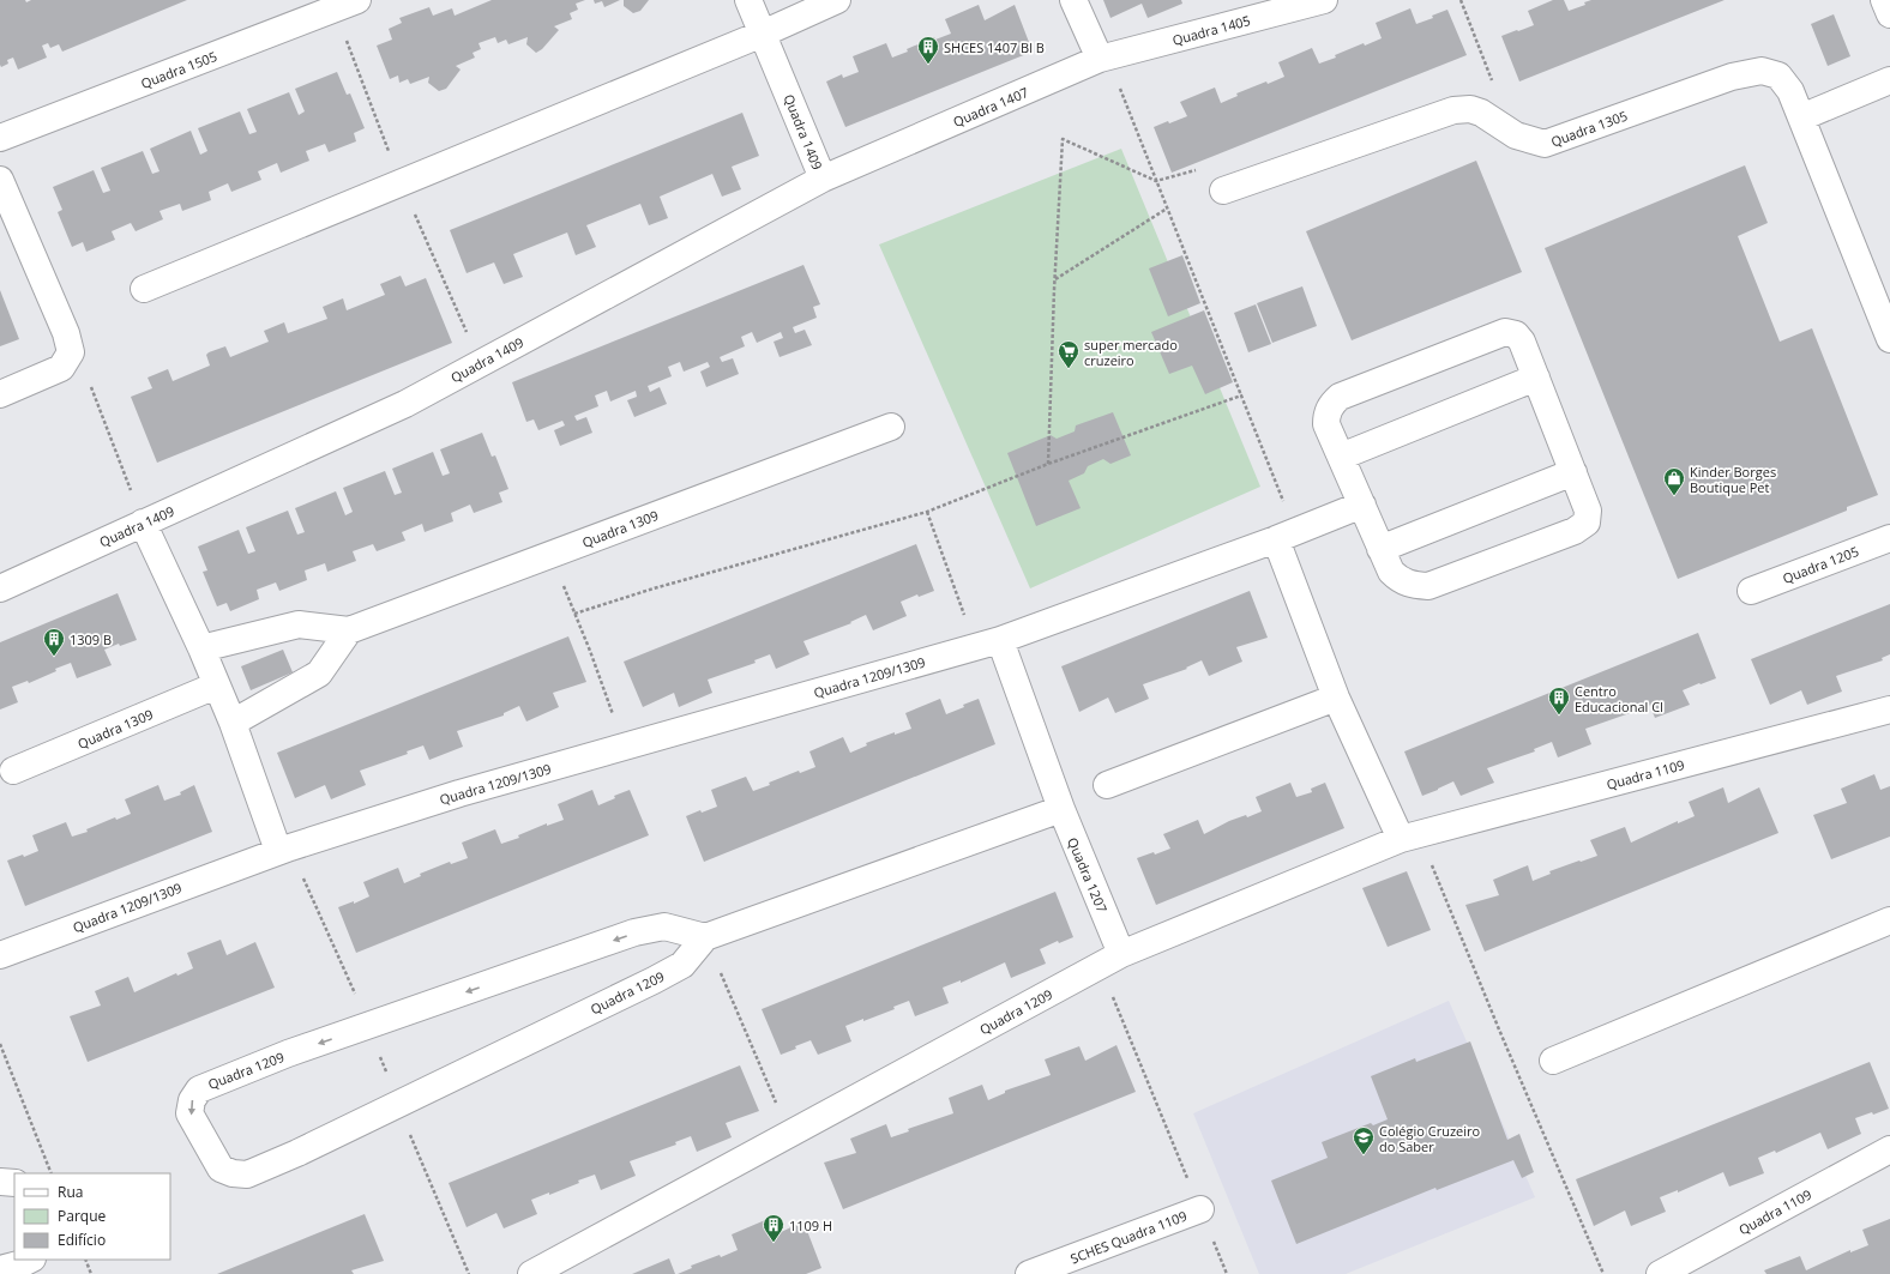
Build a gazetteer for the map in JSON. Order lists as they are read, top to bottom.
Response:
{
  "streets": {
    "street": [
      "Quadra 1405",
      "Quadra 1505",
      "Quadra 1407",
      "Quadra 1305",
      "Quadra 1409",
      "Quadra 1309",
      "Quadra 1205",
      "Quadra 1209/1309",
      "Quadra 1109",
      "Quadra 1207",
      "Quadra 1209",
      "SCHES Quadra 1109"
    ]
  },
  "crossings": [
    ["Quadra 1405", "Quadra 1407"],
    ["Quadra 1407", "Quadra 1409"],
    ["Quadra 1209/1309", "Quadra 1207"],
    ["Quadra 1207", "Quadra 1209"]
  ],
  "places": {
    "building": [
      "SHCES 1407 Bl B",
      "1309 B",
      "Centro Educacional CI",
      "1109 H"
    ],
    "supermarket": ["super mercado cruzeiro"],
    "shop": ["Kinder Borges Boutique Pet"],
    "school or university": ["Colégio Cruzeiro do Saber"]
  },
  "legend": ["Rua", "Parque", "Edifício"]
}
